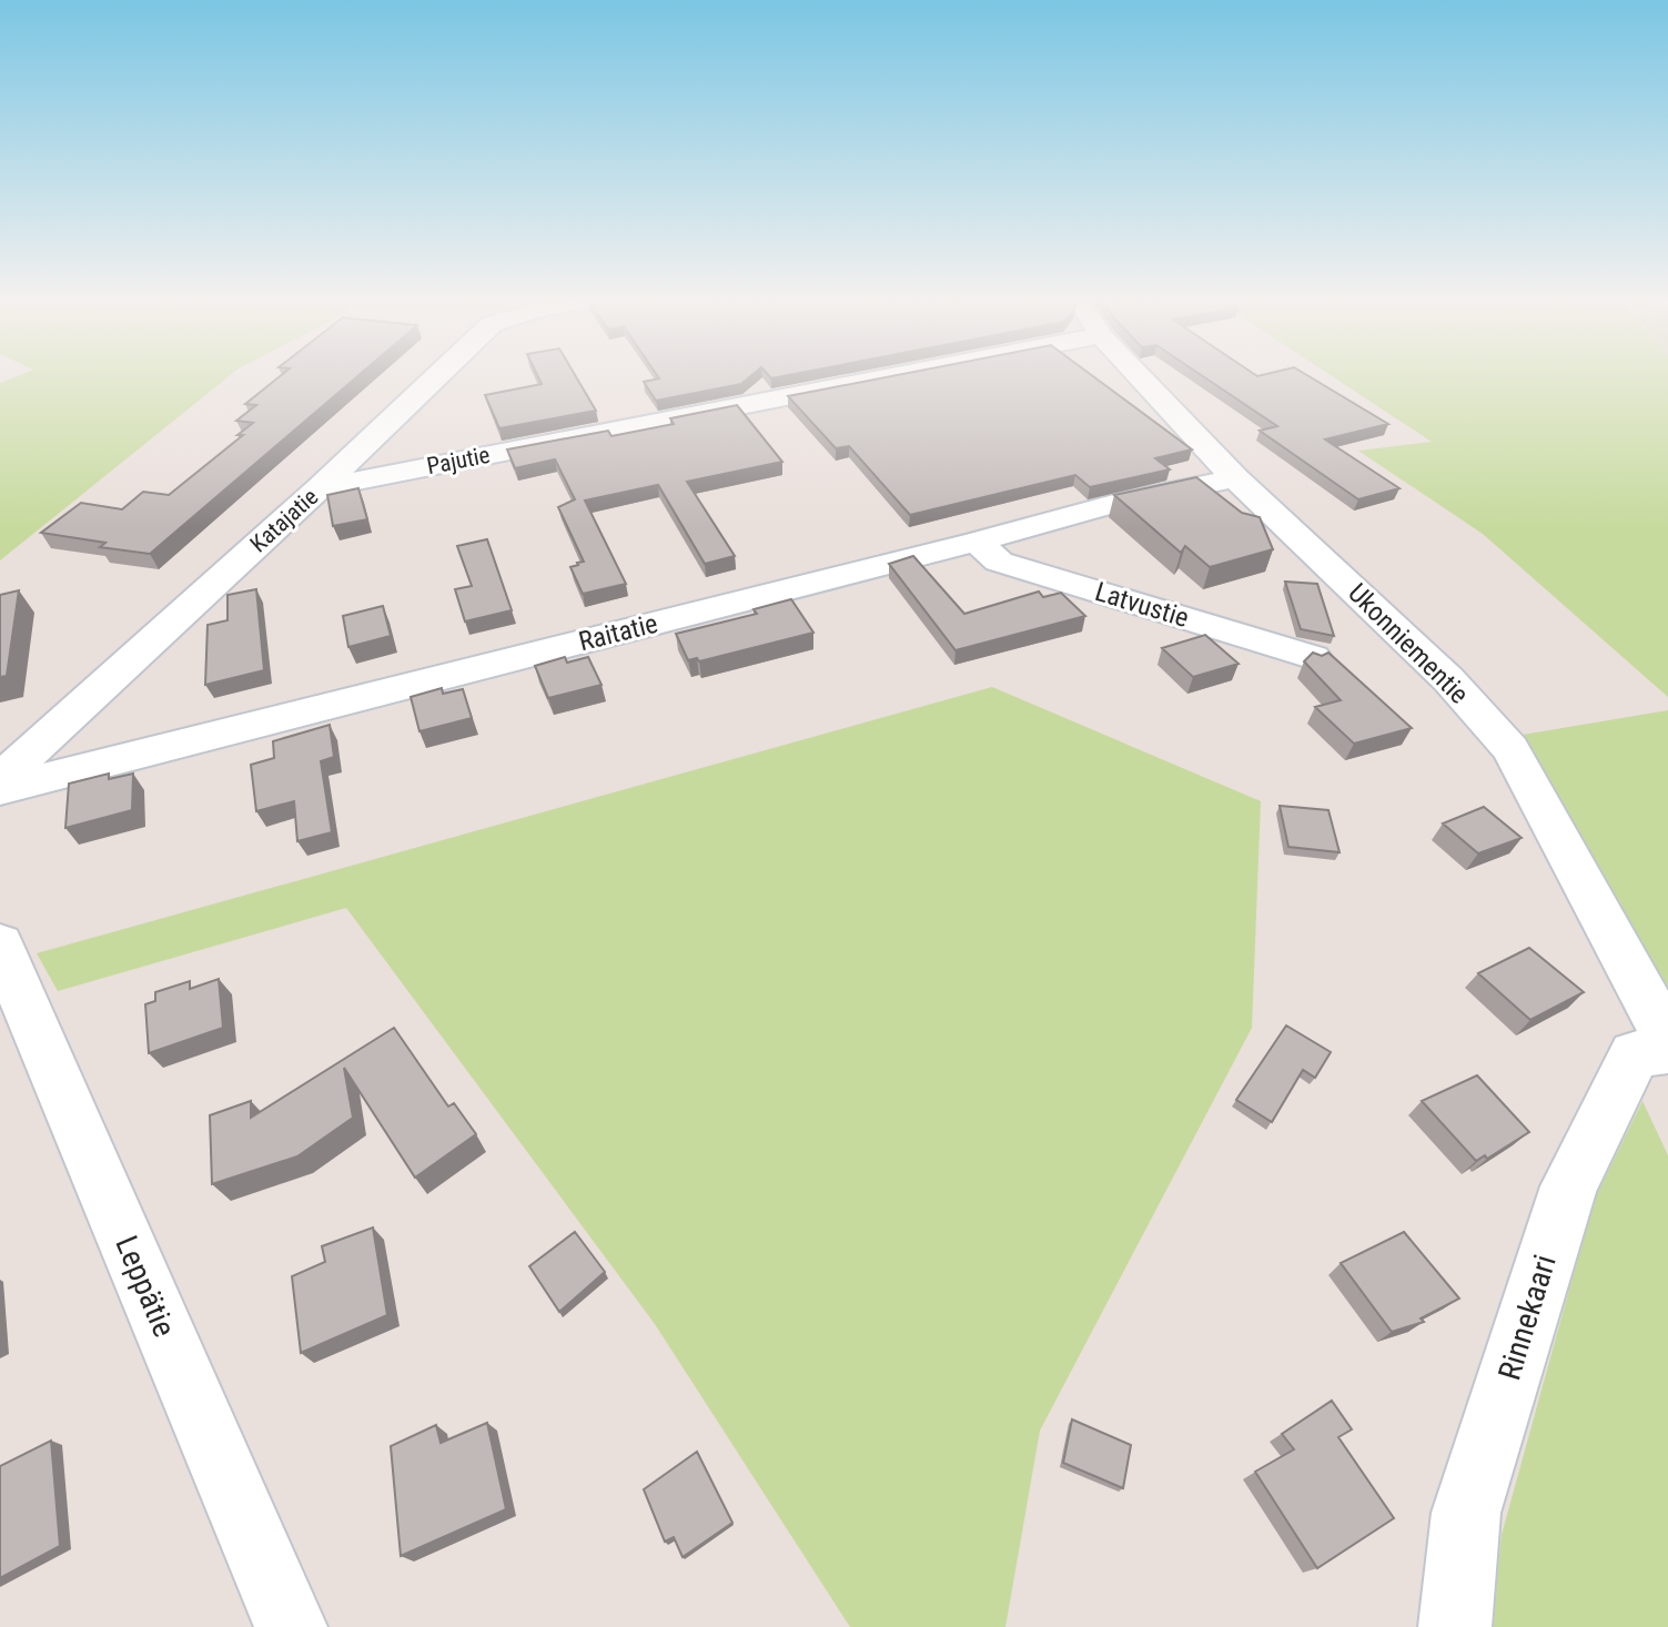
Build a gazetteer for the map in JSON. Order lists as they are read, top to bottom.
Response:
{
  "streets": {
    "street": [
      "Pajutie",
      "Katajatie",
      "Latvustie",
      "Raitatie",
      "Ukonniementie",
      "Leppätie",
      "Rinnekaari"
    ]
  },
  "crossings": [
    ["Pajutie", "Katajatie"],
    ["Latvustie", "Raitatie"],
    ["Raitatie", "Ukonniementie"]
  ]
}
